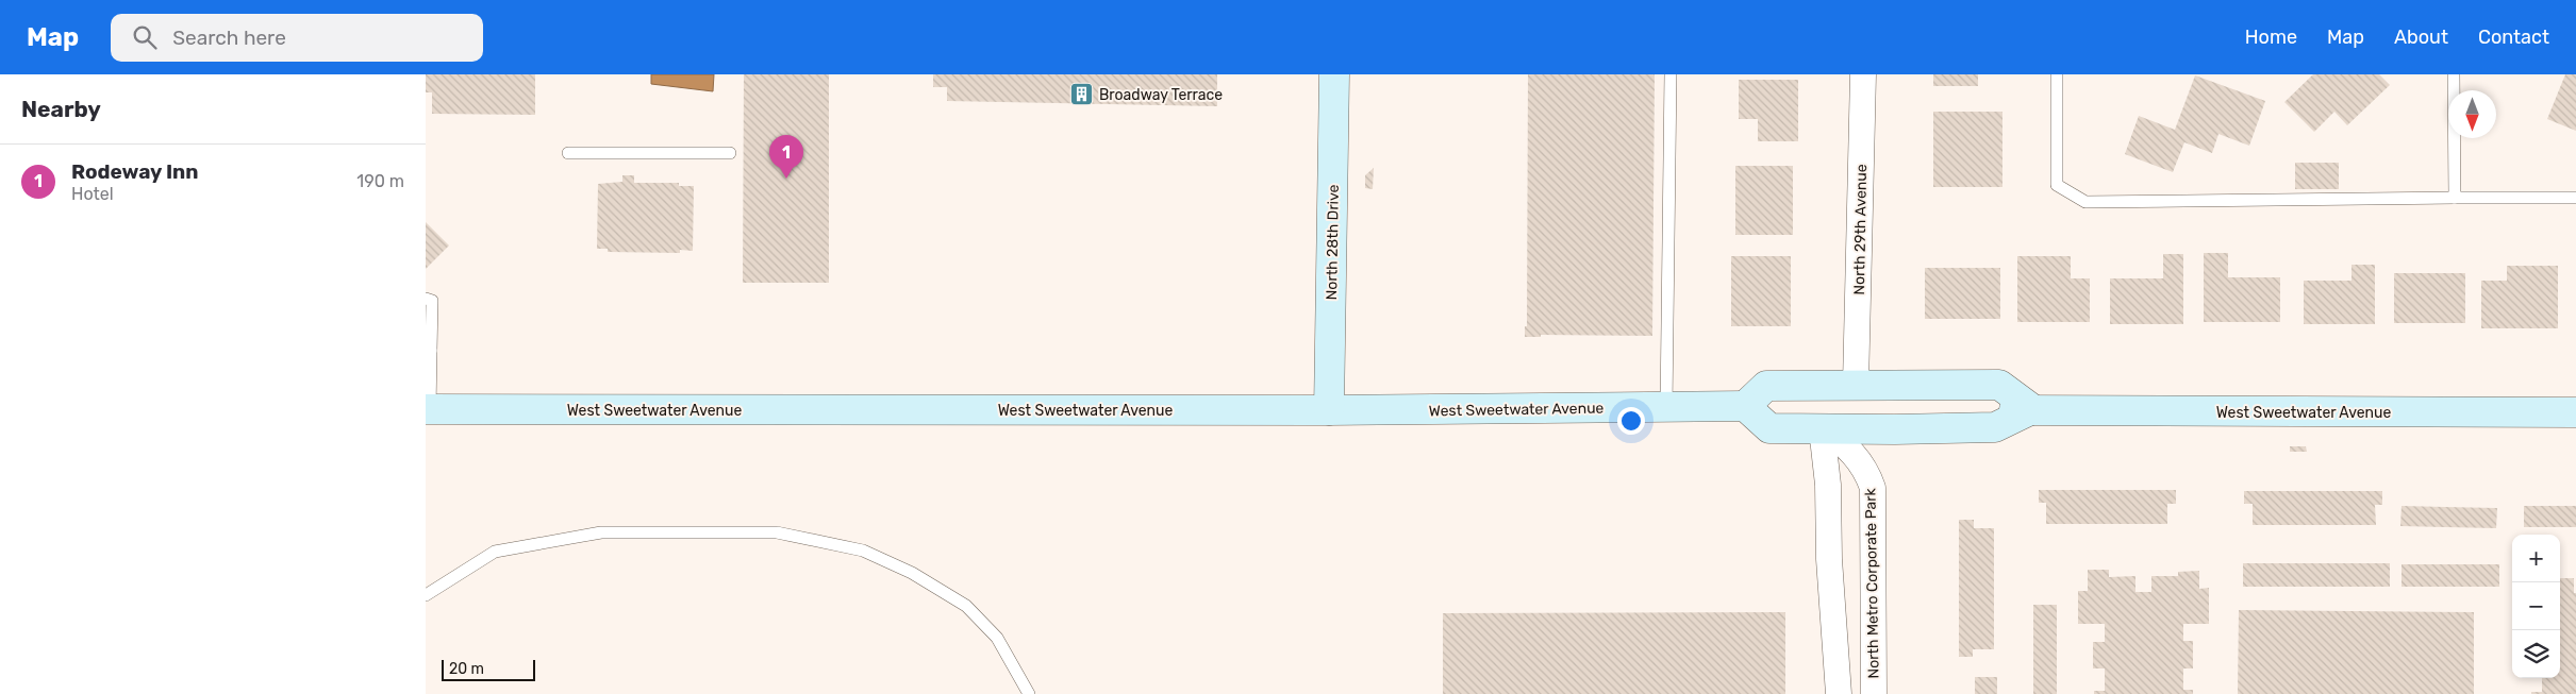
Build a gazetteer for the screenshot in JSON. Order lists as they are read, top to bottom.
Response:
{
  "streets": {
    "street": [
      "North 29th Avenue",
      "North 28th Drive",
      "West Sweetwater Avenue",
      "North Metro Corporate Park"
    ]
  },
  "crossings": [
    ["North 28th Drive", "West Sweetwater Avenue"],
    ["West Sweetwater Avenue", "North Metro Corporate Park"]
  ],
  "places": {
    "building": ["Broadway Terrace"]
  },
  "scale_bar": "20 m",
  "north": "bottom",
  "page": {
    "header": "Map",
    "search": "Search here",
    "nav": [
      "Home",
      "Map",
      "About",
      "Contact"
    ],
    "heading": "Nearby",
    "pins": "1",
    "list": [
      {
        "mark": "1",
        "name": "Rodeway Inn",
        "note": "Hotel",
        "value": "190 m"
      }
    ],
    "map_buttons": ["+", "−"],
    "scale": "20 m"
  }
}
